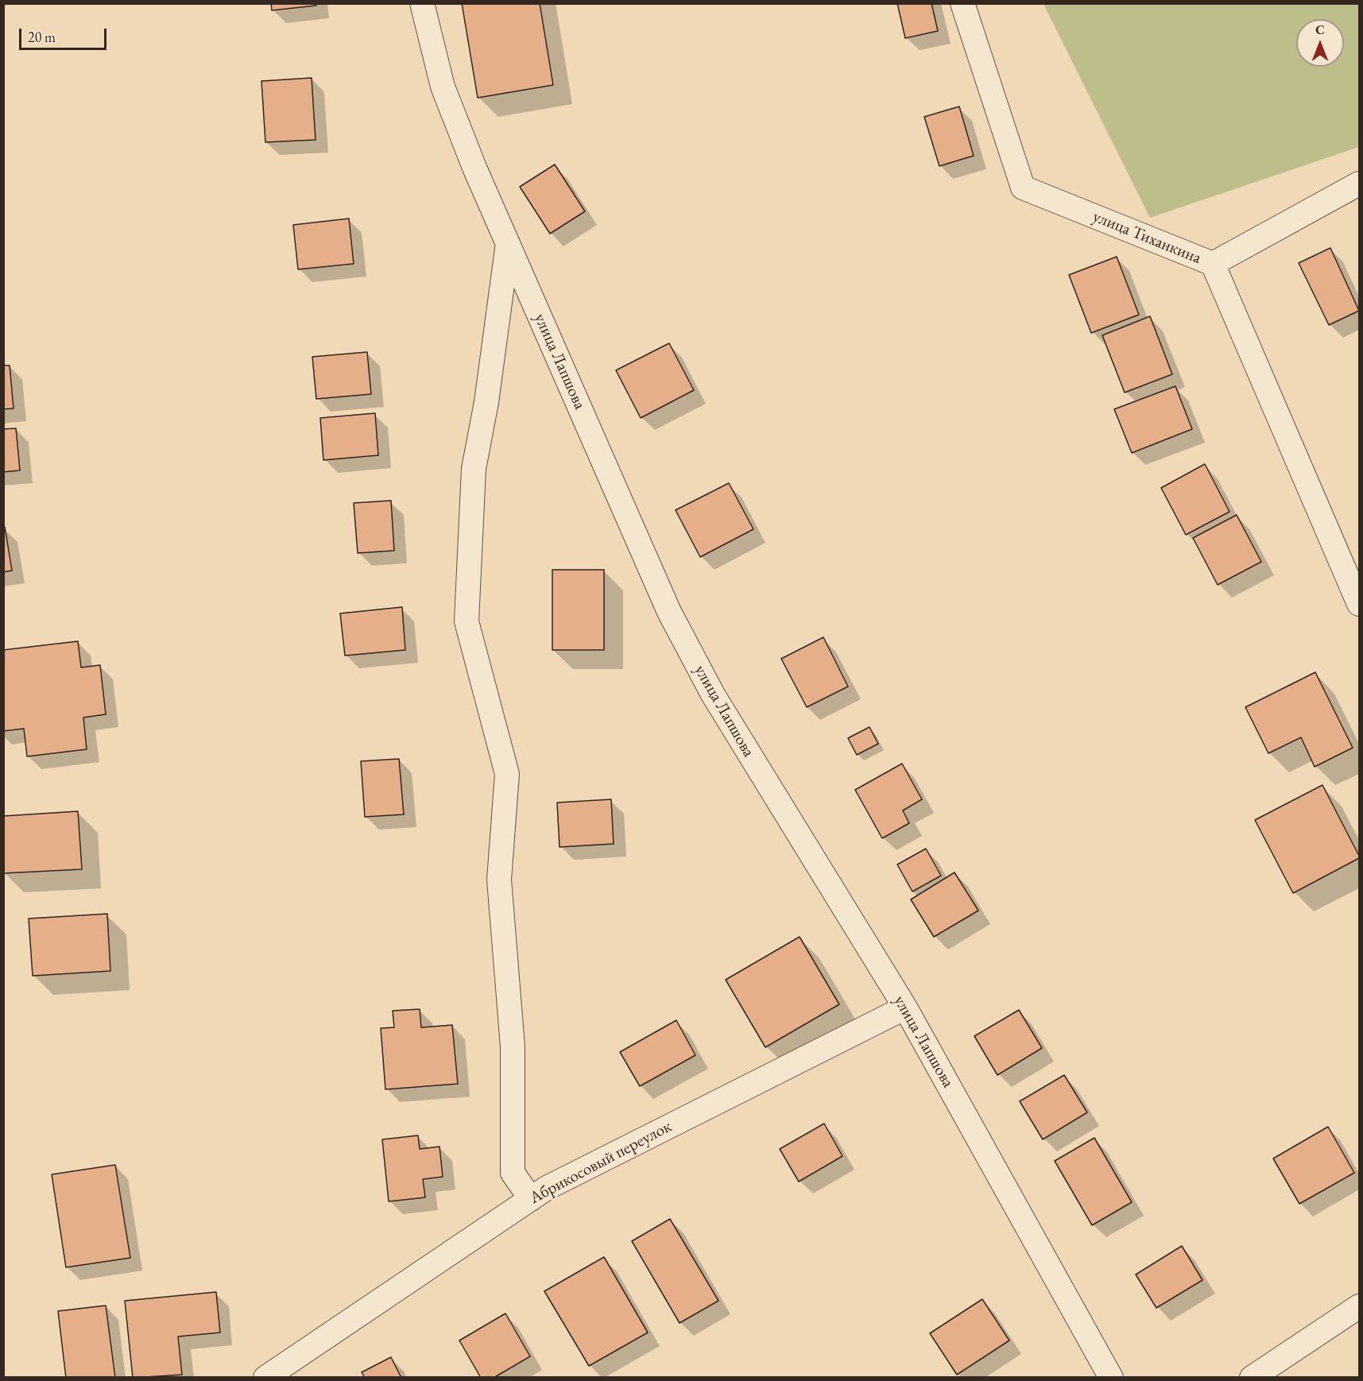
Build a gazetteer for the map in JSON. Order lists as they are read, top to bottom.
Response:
{
  "streets": {
    "street": ["улица Тиханкина", "улица Лапшова", "Абрикосовый переулок"]
  },
  "crossings": [
    ["улица Лапшова", "Абрикосовый переулок"]
  ],
  "scale_bar": "20 m",
  "north": "top"
}
